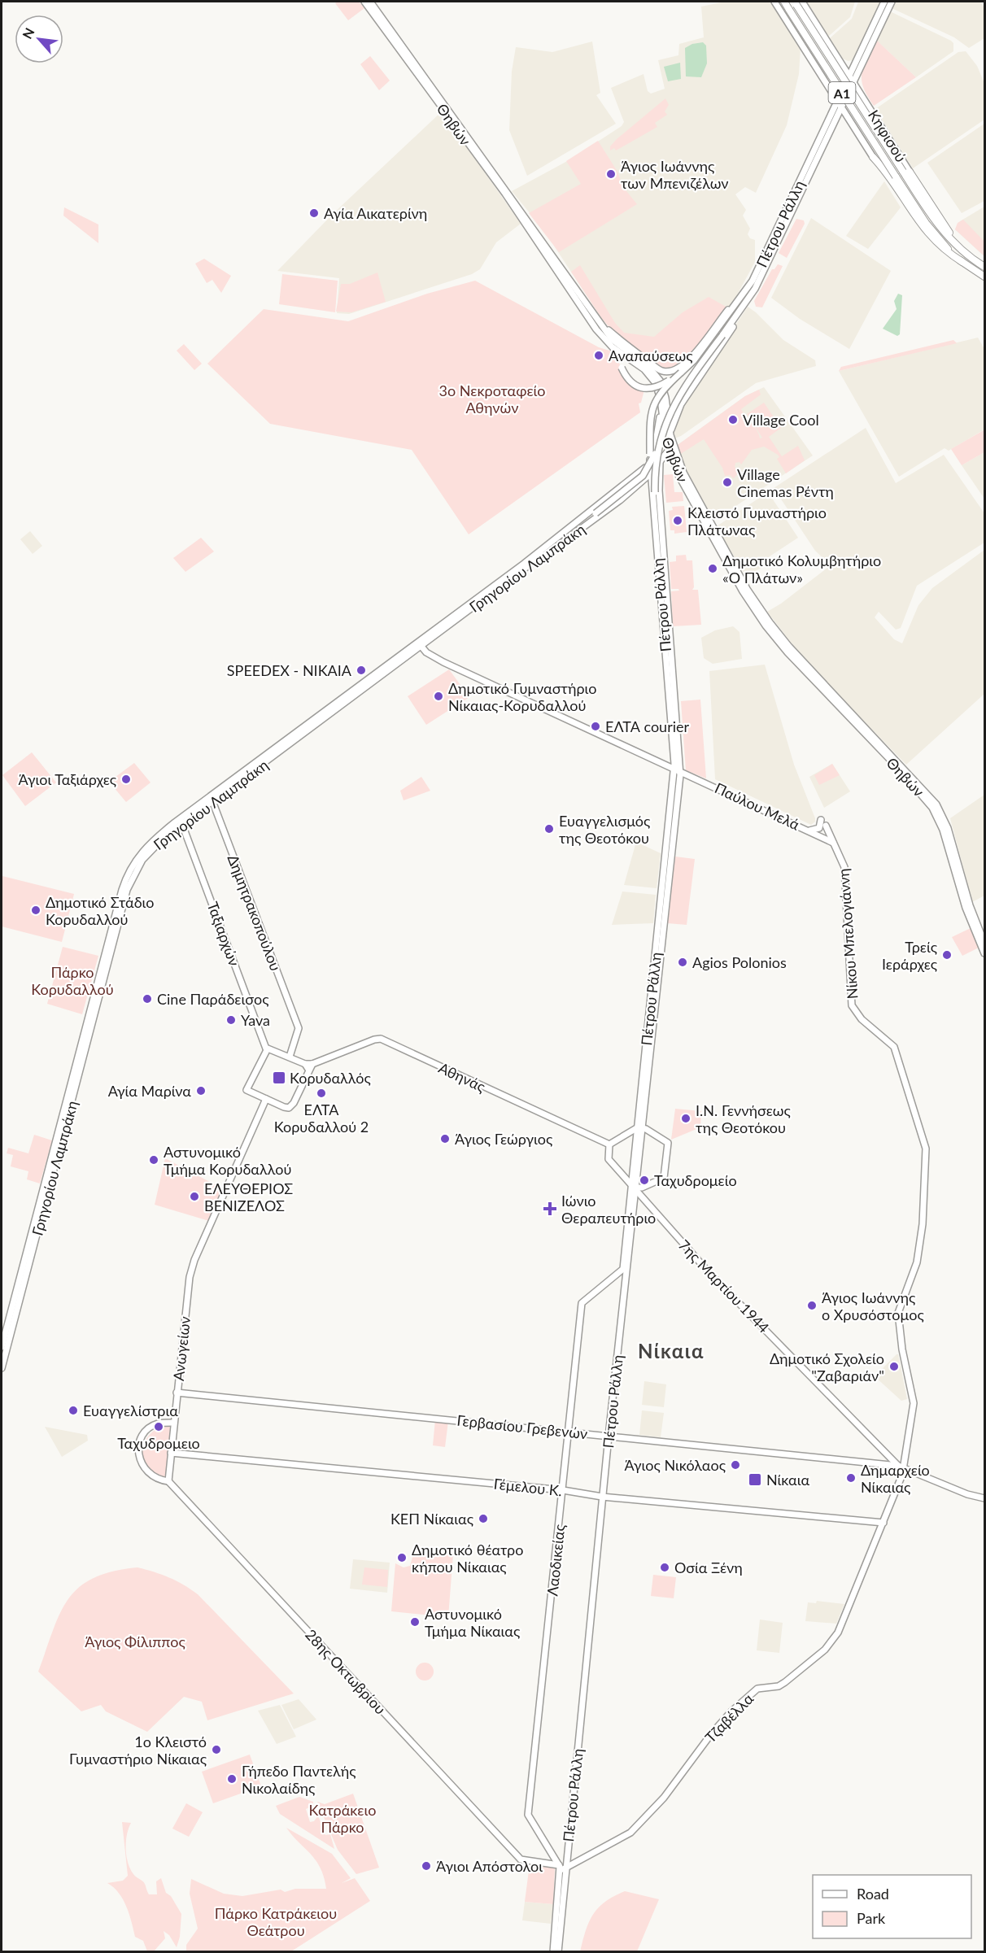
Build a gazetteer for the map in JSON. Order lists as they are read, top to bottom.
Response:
{
  "streets": {
    "highway": ["Α1"],
    "main road": [
      "Θηβών",
      "Κηφισού",
      "Πέτρου Ράλλη",
      "Γρηγορίου Λαμπράκη",
      "Παύλου Μελά",
      "Δημητρακοπούλου",
      "Ταξιαρχών",
      "Νίκου Μπελογιάννη",
      "Αθηνάς",
      "7ης Μαρτίου 1944",
      "Ανωγείων",
      "Γερβασίου Γρεβενών",
      "Γέμελου Κ.",
      "Λαοδικείας",
      "28ης Οκτωβρίου",
      "Τζαβέλλα"
    ]
  },
  "crossings": [
    ["Α1", "Κηφισού"],
    ["Θηβών", "Γρηγορίου Λαμπράκη"],
    ["Κηφισού", "Πέτρου Ράλλη"],
    ["Πέτρου Ράλλη", "Γρηγορίου Λαμπράκη"],
    ["Πέτρου Ράλλη", "Παύλου Μελά"],
    ["Πέτρου Ράλλη", "7ης Μαρτίου 1944"],
    ["Πέτρου Ράλλη", "Γερβασίου Γρεβενών"],
    ["Πέτρου Ράλλη", "Γέμελου Κ."],
    ["Πέτρου Ράλλη", "Λαοδικείας"],
    ["Πέτρου Ράλλη", "28ης Οκτωβρίου"],
    ["Πέτρου Ράλλη", "Τζαβέλλα"],
    ["Γρηγορίου Λαμπράκη", "Παύλου Μελά"],
    ["Γρηγορίου Λαμπράκη", "Δημητρακοπούλου"],
    ["Γρηγορίου Λαμπράκη", "Ταξιαρχών"],
    ["Παύλου Μελά", "Νίκου Μπελογιάννη"],
    ["Νίκου Μπελογιάννη", "7ης Μαρτίου 1944"],
    ["Νίκου Μπελογιάννη", "Γερβασίου Γρεβενών"],
    ["Νίκου Μπελογιάννη", "Τζαβέλλα"],
    ["Αθηνάς", "7ης Μαρτίου 1944"],
    ["7ης Μαρτίου 1944", "Γερβασίου Γρεβενών"],
    ["7ης Μαρτίου 1944", "Τζαβέλλα"],
    ["Ανωγείων", "Γερβασίου Γρεβενών"],
    ["Ανωγείων", "Γέμελου Κ."],
    ["Ανωγείων", "28ης Οκτωβρίου"],
    ["Γερβασίου Γρεβενών", "Λαοδικείας"],
    ["Γερβασίου Γρεβενών", "Τζαβέλλα"],
    ["Γέμελου Κ.", "Λαοδικείας"],
    ["Γέμελου Κ.", "Τζαβέλλα"],
    ["28ης Οκτωβρίου", "Τζαβέλλα"]
  ],
  "districts": ["Νίκαια"],
  "parks": [
    "3ο Νεκροταφείο Αθηνών",
    "Πάρκο Κορυδαλλού",
    "Άγιος Φίλιππος",
    "Κατράκειο Πάρκο",
    "Πάρκο Κατράκειου Θεάτρου"
  ],
  "places": {
    "other": [
      "Άγιος Ιωάννης των Μπενιζέλων",
      "Αγία Αικατερίνη",
      "Αναπαύσεως",
      "Village Cool",
      "Village Cinemas Ρέντη",
      "Κλειστό Γυμναστήριο Πλάτωνας",
      "Δημοτικό Κολυμβητήριο «Ο Πλάτων»",
      "SPEEDEX - ΝΙΚΑΙΑ",
      "Δημοτικό Γυμναστήριο Νίκαιας-Κορυδαλλού",
      "ΕΛΤΑ courier",
      "Άγιοι Ταξιάρχες",
      "Ευαγγελισμός της Θεοτόκου",
      "Δημοτικό Στάδιο Κορυδαλλού",
      "Τρείς Ιεράρχες",
      "Agios Polonios",
      "Cine Παράδεισος",
      "Yava",
      "Αγία Μαρίνα",
      "ΕΛΤΑ Κορυδαλλού 2",
      "Ι.Ν. Γεννήσεως της Θεοτόκου",
      "Άγιος Γεώργιος",
      "Αστυνομικό Τμήμα Κορυδαλλού",
      "Ταχυδρομείο",
      "ΕΛΕΥΘΕΡΙΟΣ ΒΕΝΙΖΕΛΟΣ",
      "Άγιος Ιωάννης ο Χρυσόστομος",
      "Δημοτικό Σχολείο \"Ζαβαριάν\"",
      "Ευαγγελίστρια",
      "Ταχυδρομειο",
      "Άγιος Νικόλαος",
      "Δημαρχείο Νίκαιας",
      "ΚΕΠ Νίκαιας",
      "Δημοτικό θέατρο κήπου Νίκαιας",
      "Οσία Ξένη",
      "Αστυνομικό Τμήμα Νίκαιας",
      "1ο Κλειστό Γυμναστήριο Νίκαιας",
      "Γήπεδο Παντελής Νικολαίδης",
      "Άγιοι Απόστολοι"
    ],
    "transit": ["Κορυδαλλός", "Νίκαια"],
    "health": ["Ιώνιο Θεραπευτήριο"]
  },
  "legend": ["Road", "Park"],
  "north": "top left"
}
